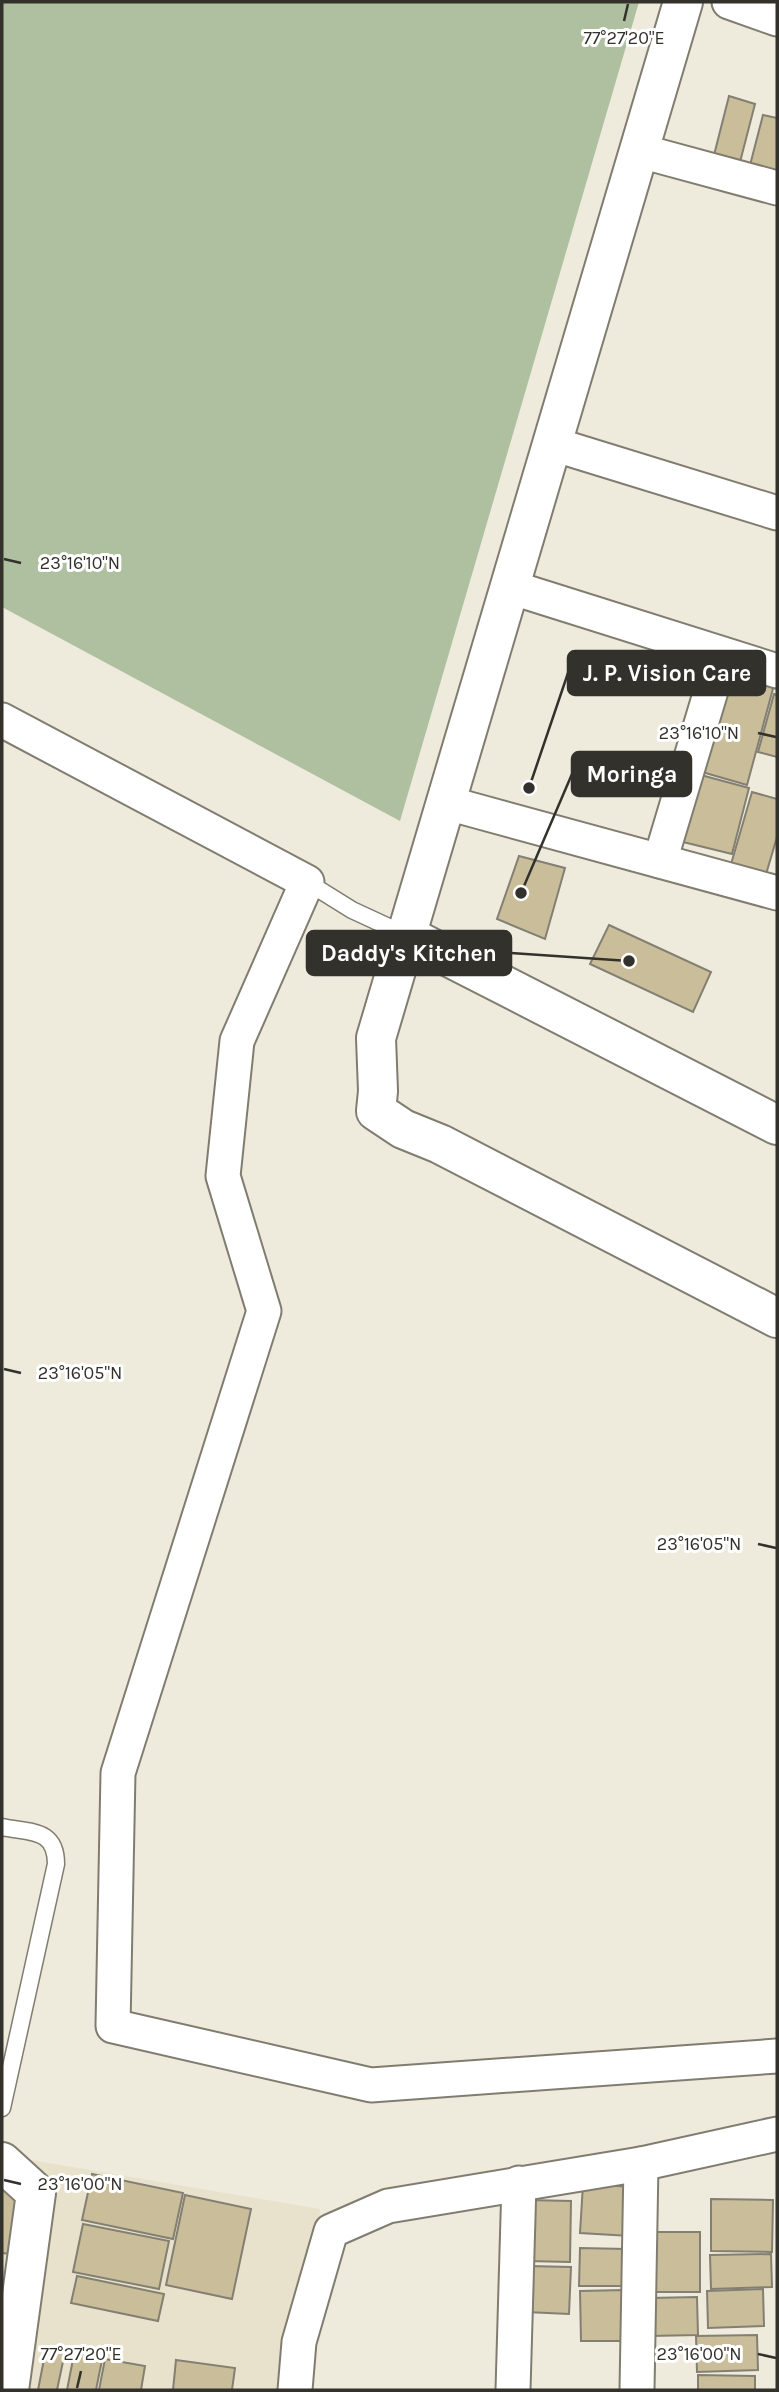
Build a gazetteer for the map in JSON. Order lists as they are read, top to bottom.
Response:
{
  "places": ["J. P. Vision Care", "Moringa", "Daddy's Kitchen"],
  "coordinates": [
    "77°27'20\"E",
    "23°16'10\"N",
    "23°16'05\"N",
    "23°16'00\"N"
  ]
}
